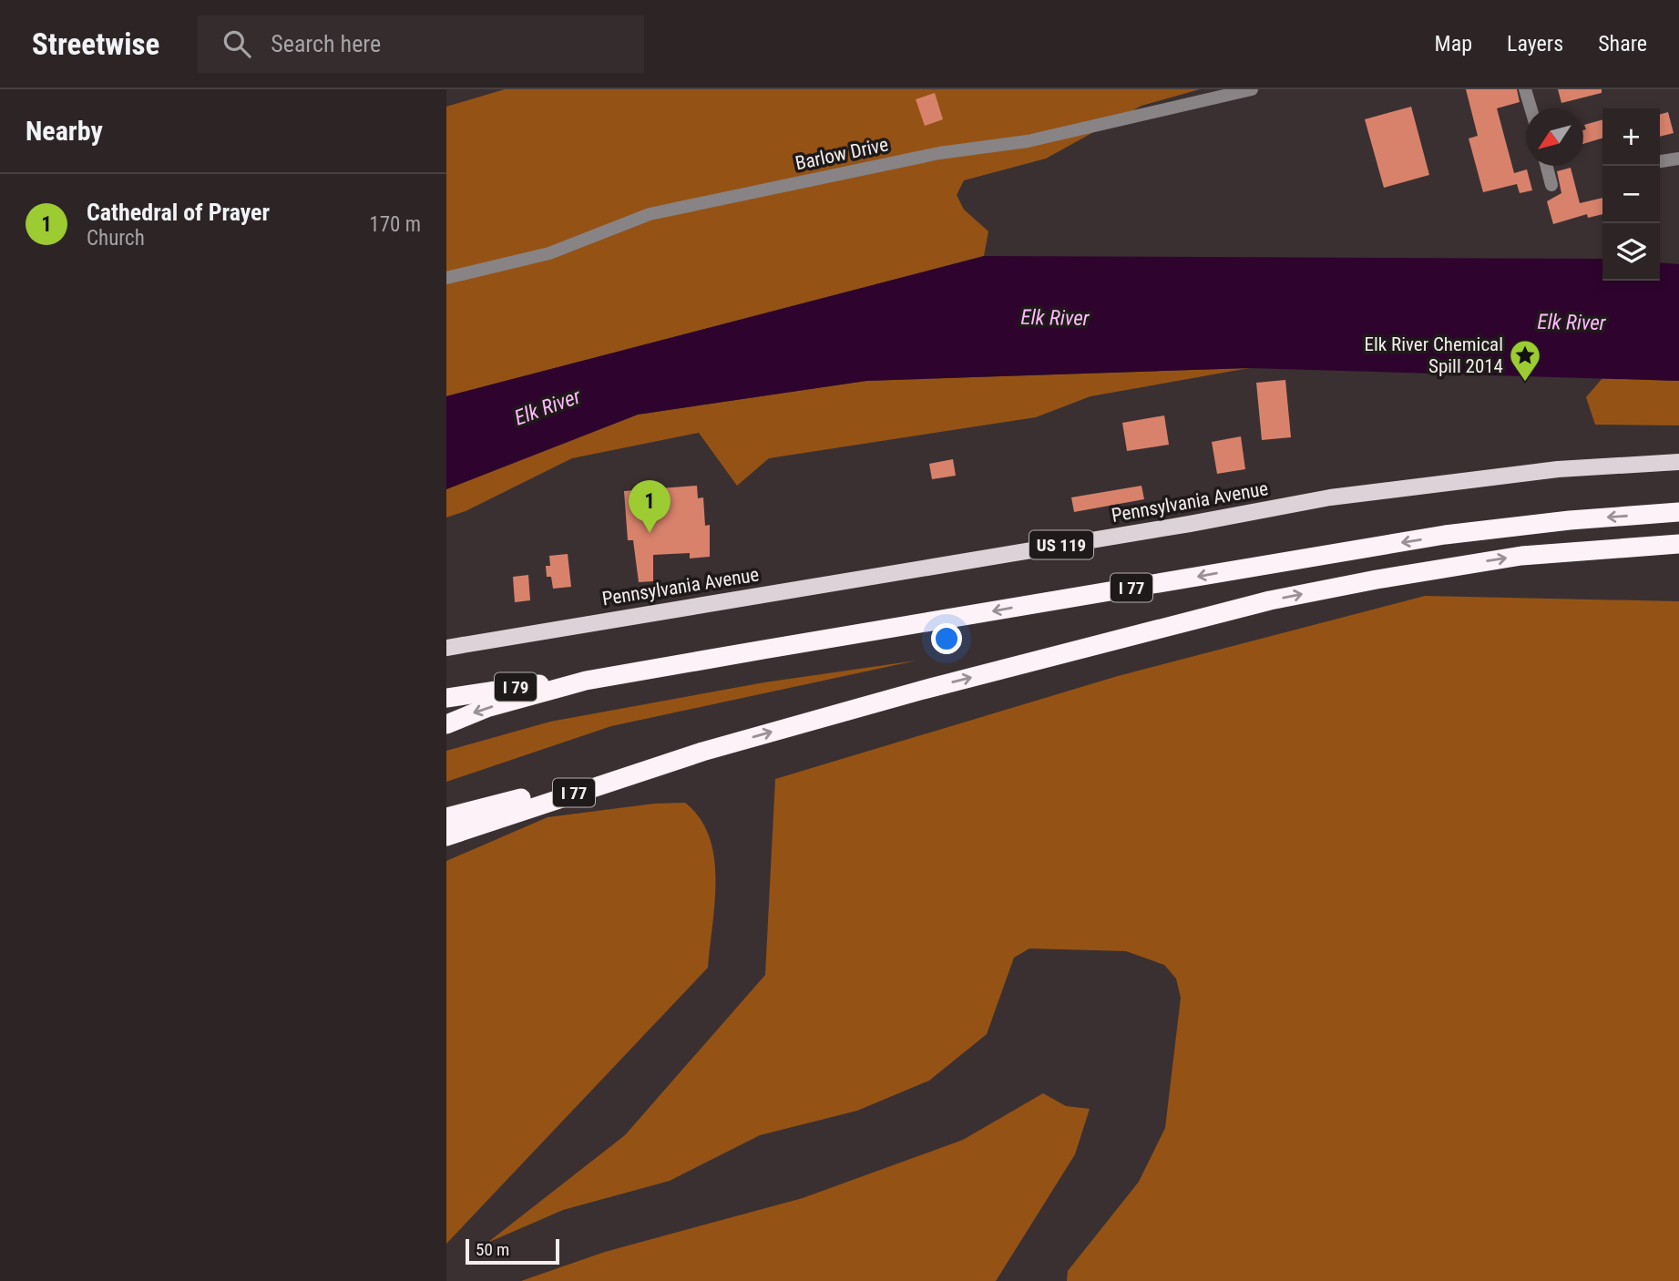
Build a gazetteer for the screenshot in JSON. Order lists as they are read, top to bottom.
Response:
{
  "streets": {
    "highway": ["I 77", "I 79"],
    "main road": ["Pennsylvania Avenue", "US 119"],
    "street": ["Barlow Drive"]
  },
  "crossings": [
    ["I 77", "I 79"]
  ],
  "water": ["Elk River"],
  "places": {
    "place": ["Elk River Chemical Spill 2014"]
  },
  "scale_bar": "50 m",
  "north": "bottom left",
  "page": {
    "header": "Streetwise",
    "search": "Search here",
    "nav": ["Map", "Layers", "Share"],
    "heading": "Nearby",
    "map_buttons": ["+", "−"],
    "list": [
      {
        "mark": "1",
        "name": "Cathedral of Prayer",
        "note": "Church",
        "value": "170 m"
      }
    ],
    "pins": "1",
    "scale": "50 m"
  }
}
